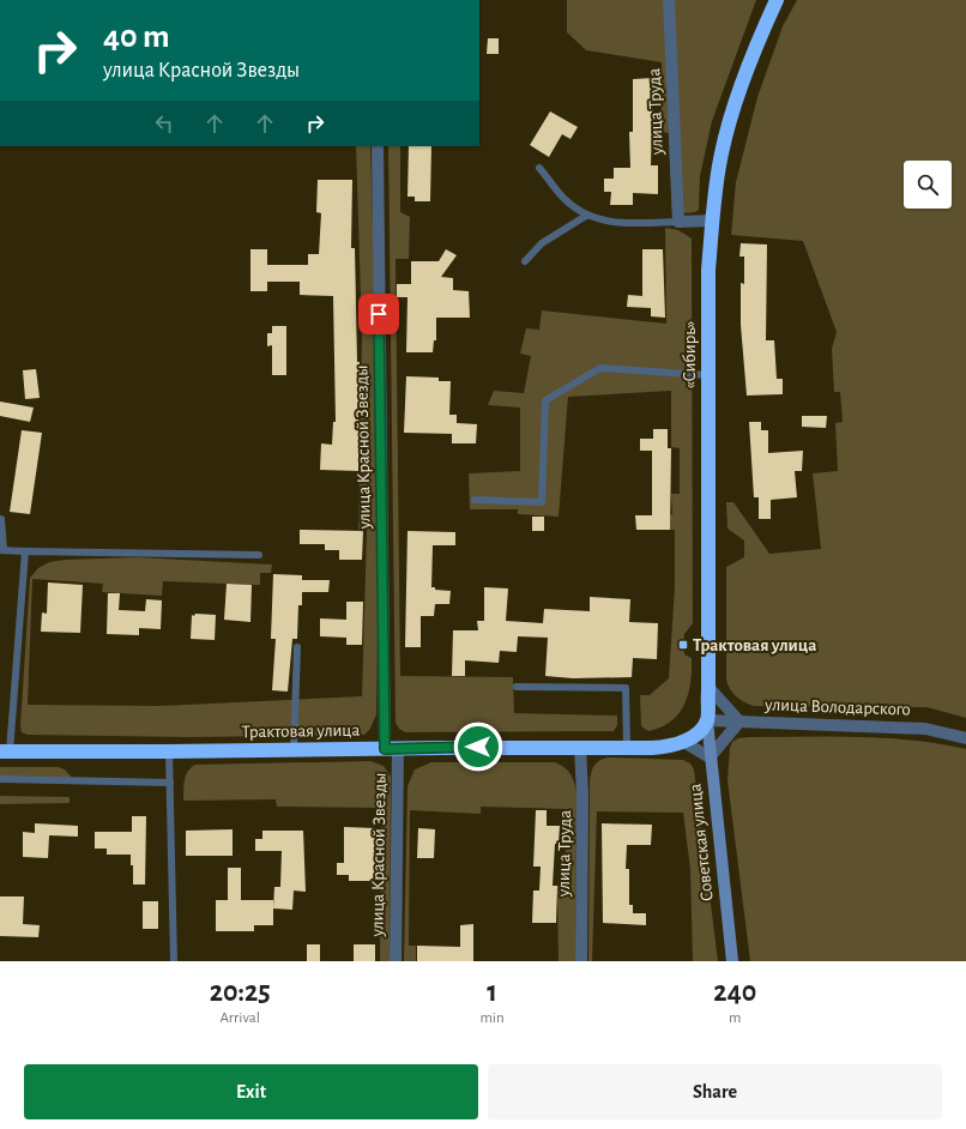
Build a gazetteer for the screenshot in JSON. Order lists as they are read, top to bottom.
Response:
{
  "streets": {
    "highway": ["«Сибирь»", "Трактовая улица"],
    "street": [
      "улица Труда",
      "улица Красной Звезды",
      "улица Володарского",
      "Советская улица"
    ]
  },
  "crossings": [
    ["улица Труда", "Трактовая улица"],
    ["«Сибирь»", "улица Володарского"],
    ["«Сибирь»", "Трактовая улица"],
    ["«Сибирь»", "Советская улица"],
    ["улица Красной Звезды", "Трактовая улица"],
    ["улица Володарского", "Трактовая улица"],
    ["улица Володарского", "Советская улица"],
    ["Трактовая улица", "Советская улица"]
  ],
  "places": {
    "transit": ["Трактовая улица"]
  },
  "page": {
    "turn": ["40 m", "улица Красной Звезды"],
    "eta": [
      "20:25",
      "Arrival",
      "1",
      "min",
      "240",
      "m"
    ],
    "buttons": ["Exit", "Share"]
  }
}
